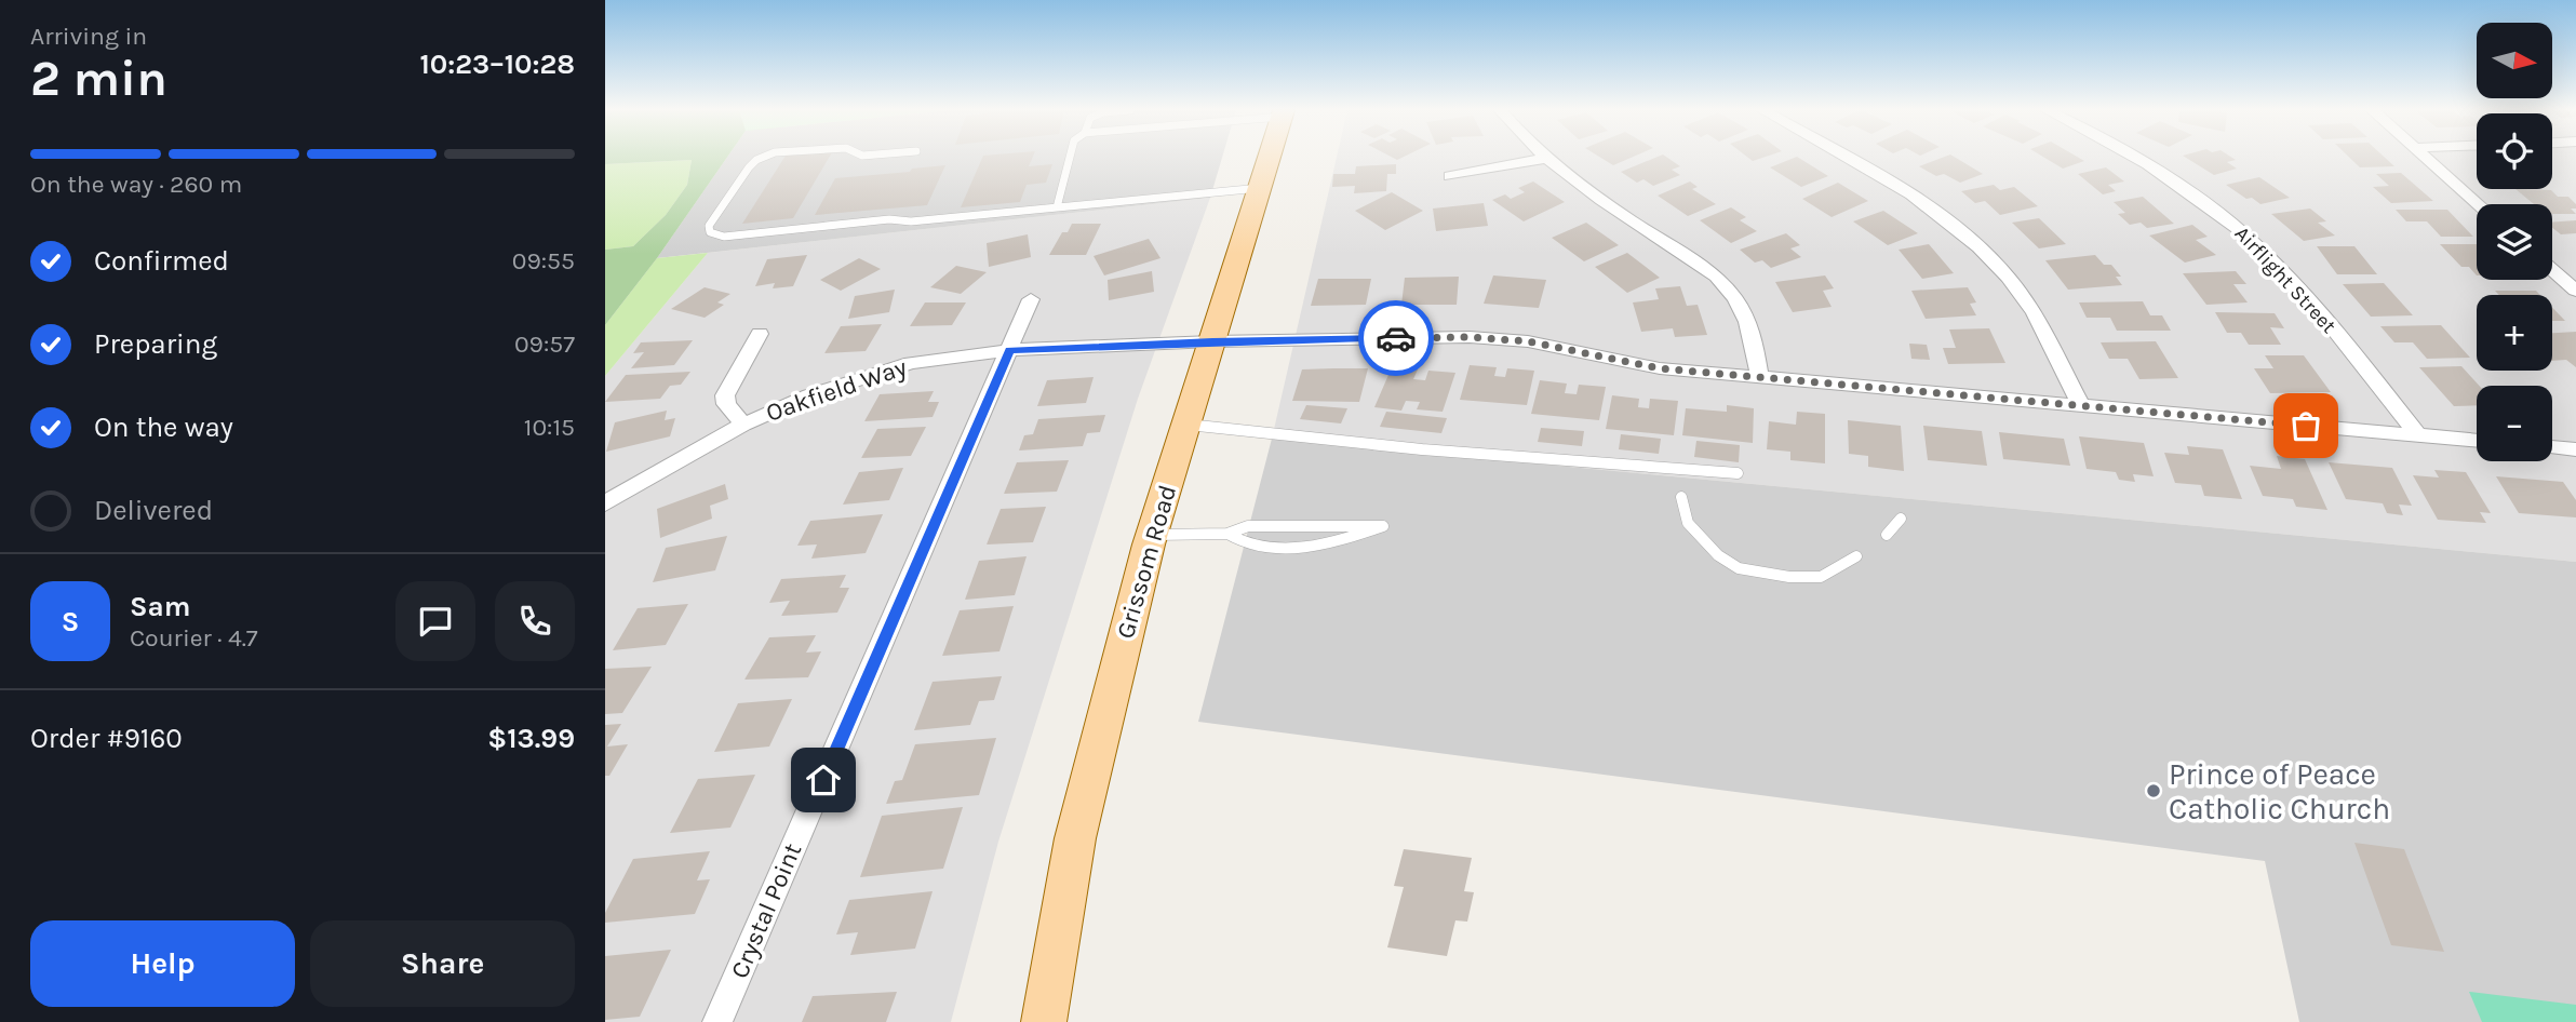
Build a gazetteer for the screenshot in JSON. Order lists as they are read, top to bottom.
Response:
{
  "streets": {
    "main road": ["Grissom Road"],
    "street": ["Airflight Street", "Oakfield Way", "Crystal Point"]
  },
  "crossings": [
    ["Airflight Street", "Oakfield Way"],
    ["Oakfield Way", "Grissom Road"],
    ["Oakfield Way", "Crystal Point"]
  ],
  "places": ["Prince of Peace Catholic Church"],
  "north": "right",
  "page": {
    "heading": ["2 min", "Arriving in", "10:23–10:28"],
    "panel": [
      "Sam",
      "Courier · 4.7",
      "Order #9160",
      "$13.99"
    ],
    "map_buttons": ["+", "−"],
    "bar": "On the way · 260 m",
    "list": [
      ["Confirmed", "09:55"],
      ["Preparing", "09:57"],
      ["On the way", "10:15"],
      "Delivered"
    ],
    "round": "S",
    "buttons": ["Help", "Share"]
  }
}
